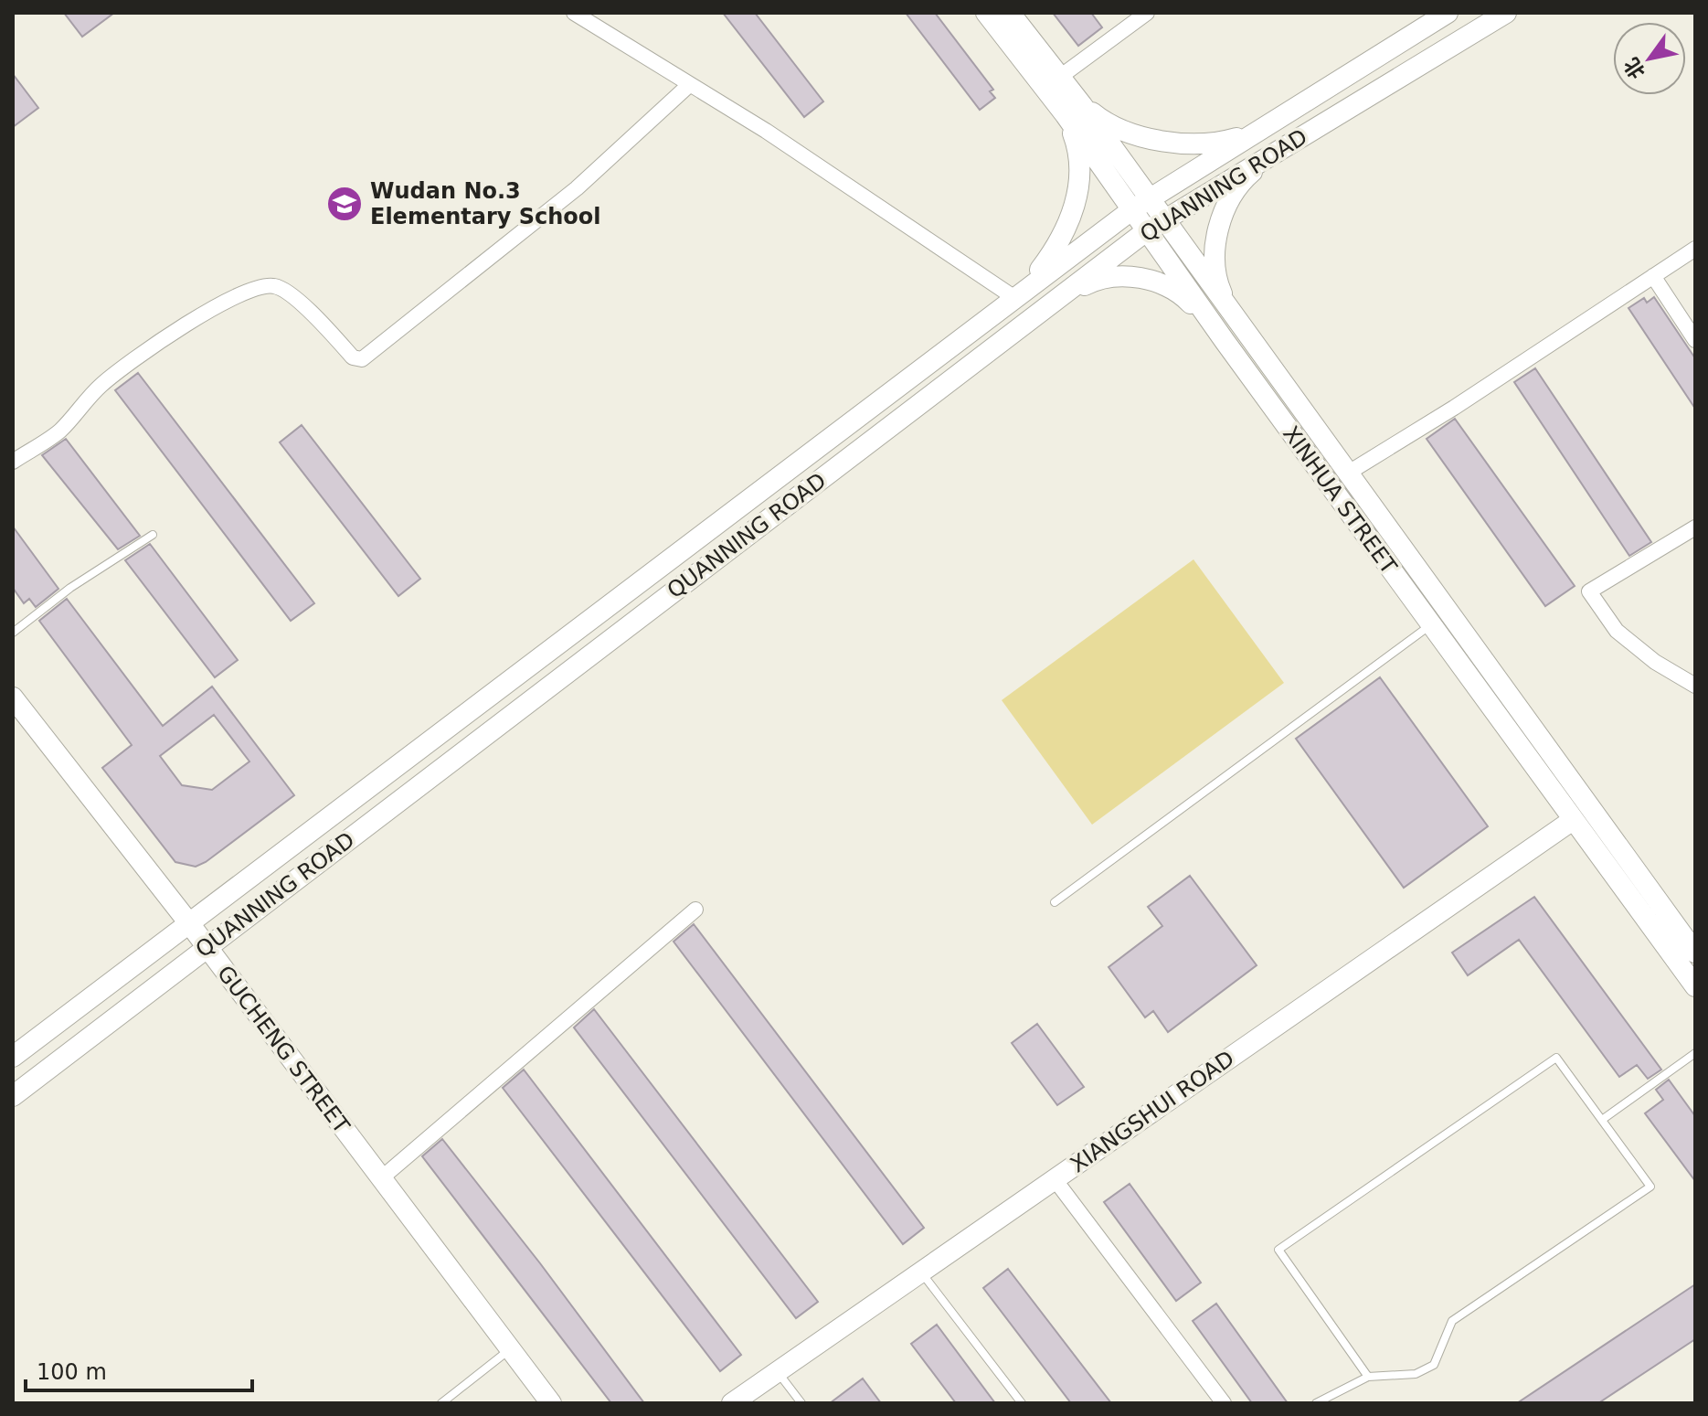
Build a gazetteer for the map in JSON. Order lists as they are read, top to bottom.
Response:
{
  "streets": {
    "main road": [
      "QUANNING ROAD",
      "XINHUA STREET",
      "GUCHENG STREET",
      "XIANGSHUI ROAD"
    ]
  },
  "crossings": [
    ["QUANNING ROAD", "XINHUA STREET"],
    ["QUANNING ROAD", "GUCHENG STREET"],
    ["XINHUA STREET", "XIANGSHUI ROAD"]
  ],
  "places": {
    "school or university": ["Wudan No.3 Elementary School"]
  },
  "scale_bar": "100 m",
  "north": "bottom left"
}
